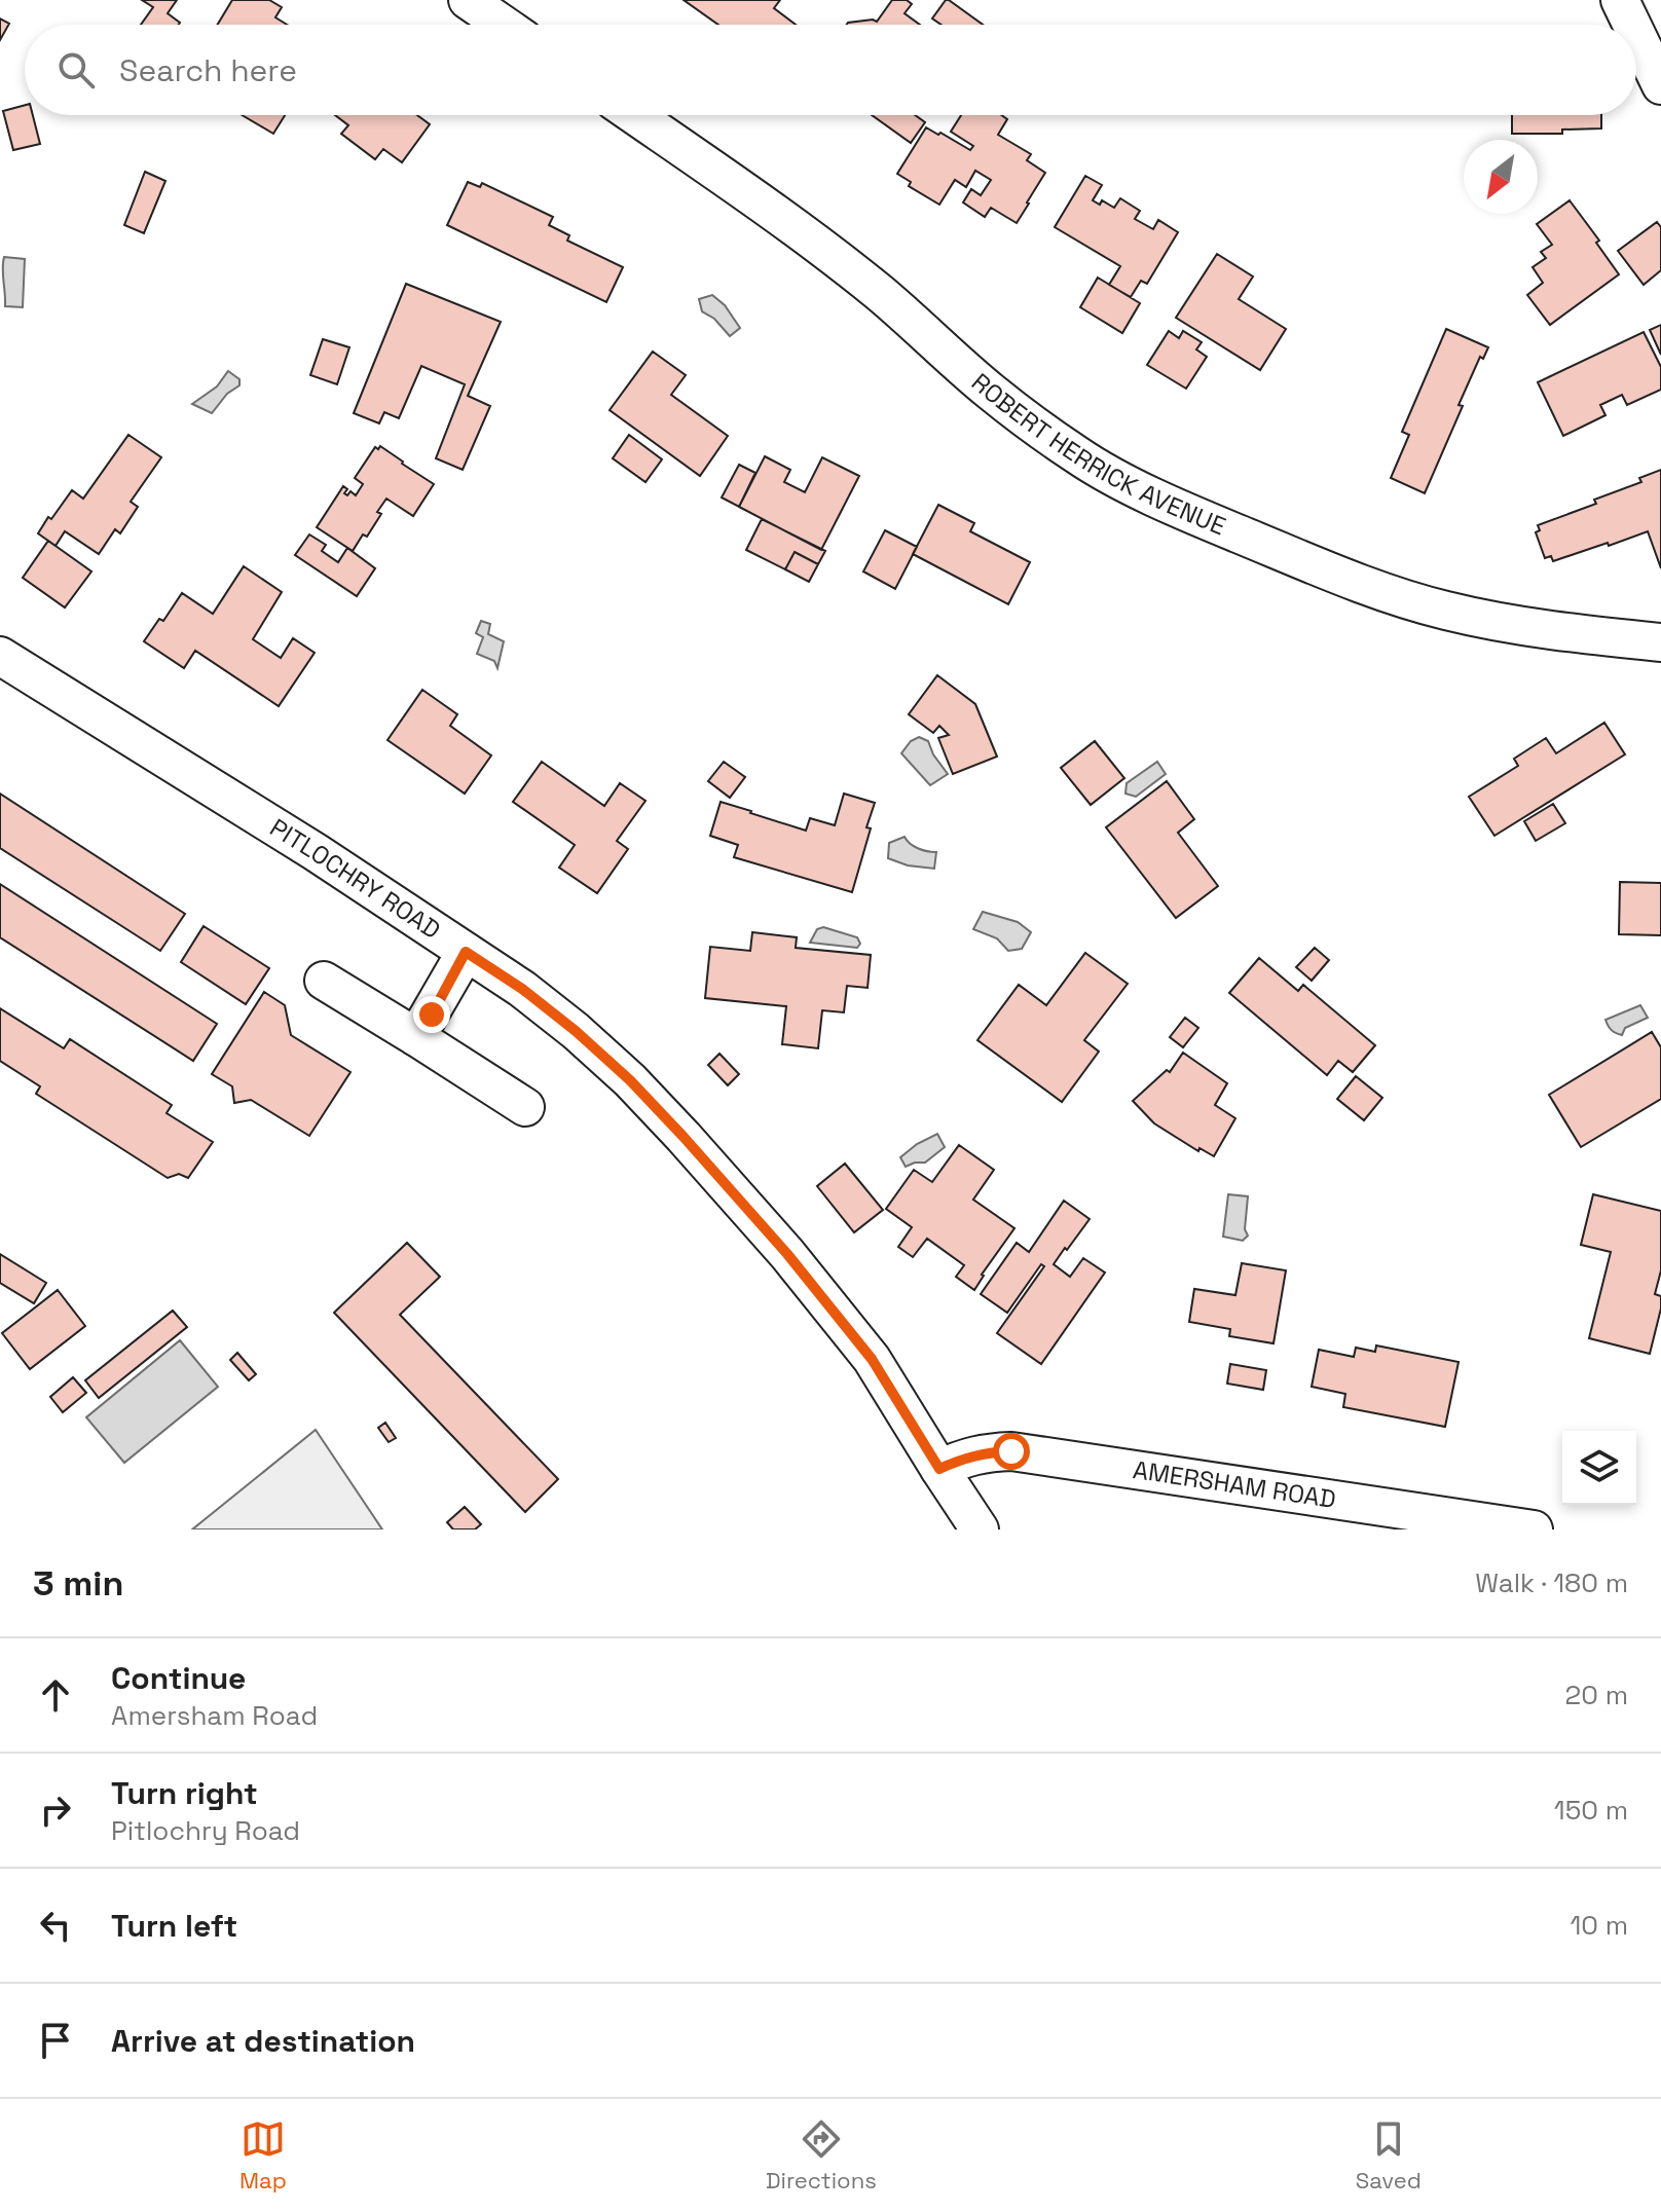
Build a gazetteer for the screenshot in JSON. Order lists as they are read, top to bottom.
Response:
{
  "streets": {
    "street": ["ROBERT HERRICK AVENUE", "PITLOCHRY ROAD", "AMERSHAM ROAD"]
  },
  "crossings": [
    ["PITLOCHRY ROAD", "AMERSHAM ROAD"]
  ],
  "north": "bottom left",
  "page": {
    "search": "Search here",
    "heading": ["3 min", "Walk · 180 m"],
    "list": [
      ["Continue", "Amersham Road", "20 m"],
      ["Turn right", "Pitlochry Road", "150 m"],
      ["Turn left", "10 m"],
      "Arrive at destination"
    ],
    "nav": ["Map", "Directions", "Saved"]
  }
}
